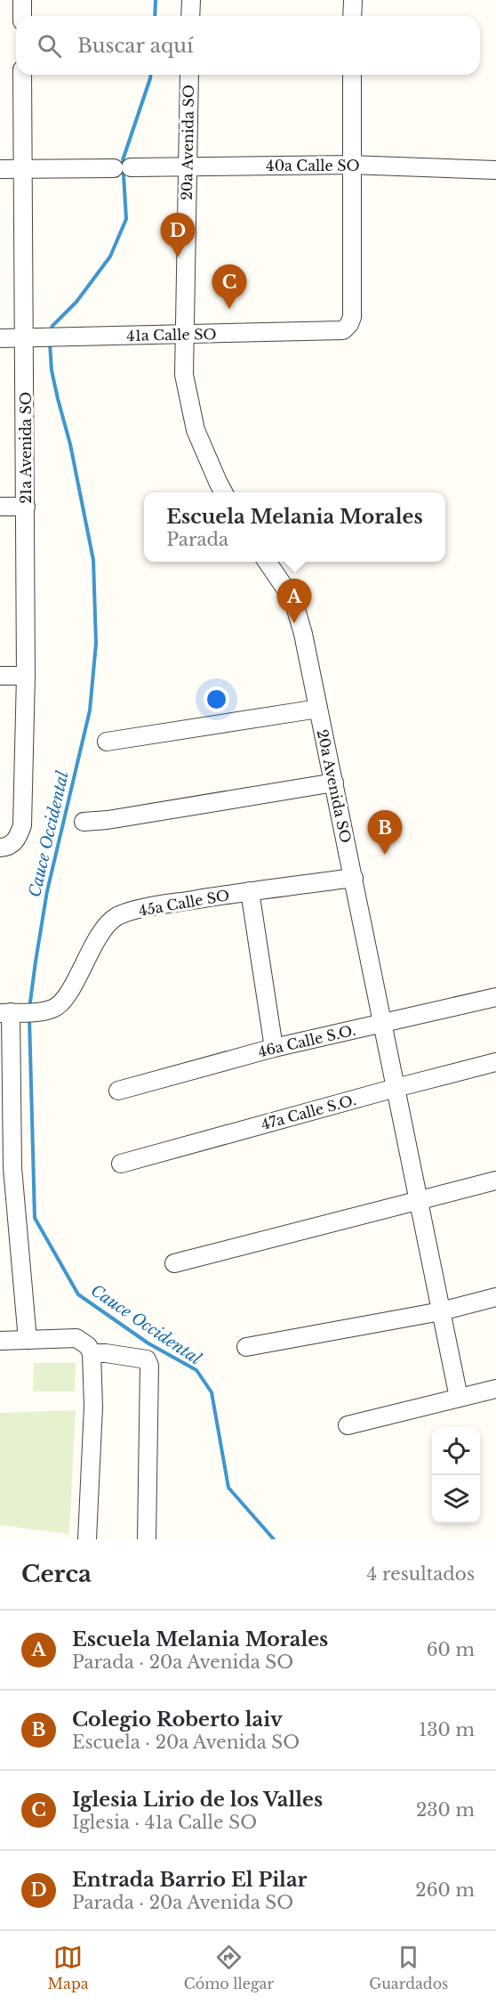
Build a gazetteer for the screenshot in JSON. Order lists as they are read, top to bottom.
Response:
{
  "streets": {
    "street": [
      "20a Avenida SO",
      "40a Calle SO",
      "41a Calle SO",
      "21a Avenida SO",
      "45a Calle SO",
      "46a Calle S.O.",
      "47a Calle S.O."
    ]
  },
  "crossings": [
    ["20a Avenida SO", "40a Calle SO"],
    ["20a Avenida SO", "41a Calle SO"],
    ["20a Avenida SO", "45a Calle SO"],
    ["20a Avenida SO", "46a Calle S.O."],
    ["20a Avenida SO", "47a Calle S.O."],
    ["40a Calle SO", "41a Calle SO"],
    ["40a Calle SO", "21a Avenida SO"],
    ["41a Calle SO", "21a Avenida SO"]
  ],
  "water": ["Cauce Occidental"],
  "page": {
    "search": "Buscar aquí",
    "pins": [
      "D",
      "C",
      "A",
      "B"
    ],
    "popup": ["Escuela Melania Morales", "Parada"],
    "heading": ["Cerca", "4 resultados"],
    "list": [
      {
        "mark": "A",
        "name": "Escuela Melania Morales",
        "note": "Parada · 20a Avenida SO",
        "value": "60 m"
      },
      {
        "mark": "B",
        "name": "Colegio Roberto laiv",
        "note": "Escuela · 20a Avenida SO",
        "value": "130 m"
      },
      {
        "mark": "C",
        "name": "Iglesia Lirio de los Valles",
        "note": "Iglesia · 41a Calle SO",
        "value": "230 m"
      },
      {
        "mark": "D",
        "name": "Entrada Barrio El Pilar",
        "note": "Parada · 20a Avenida SO",
        "value": "260 m"
      }
    ],
    "nav": ["Mapa", "Cómo llegar", "Guardados"]
  }
}
